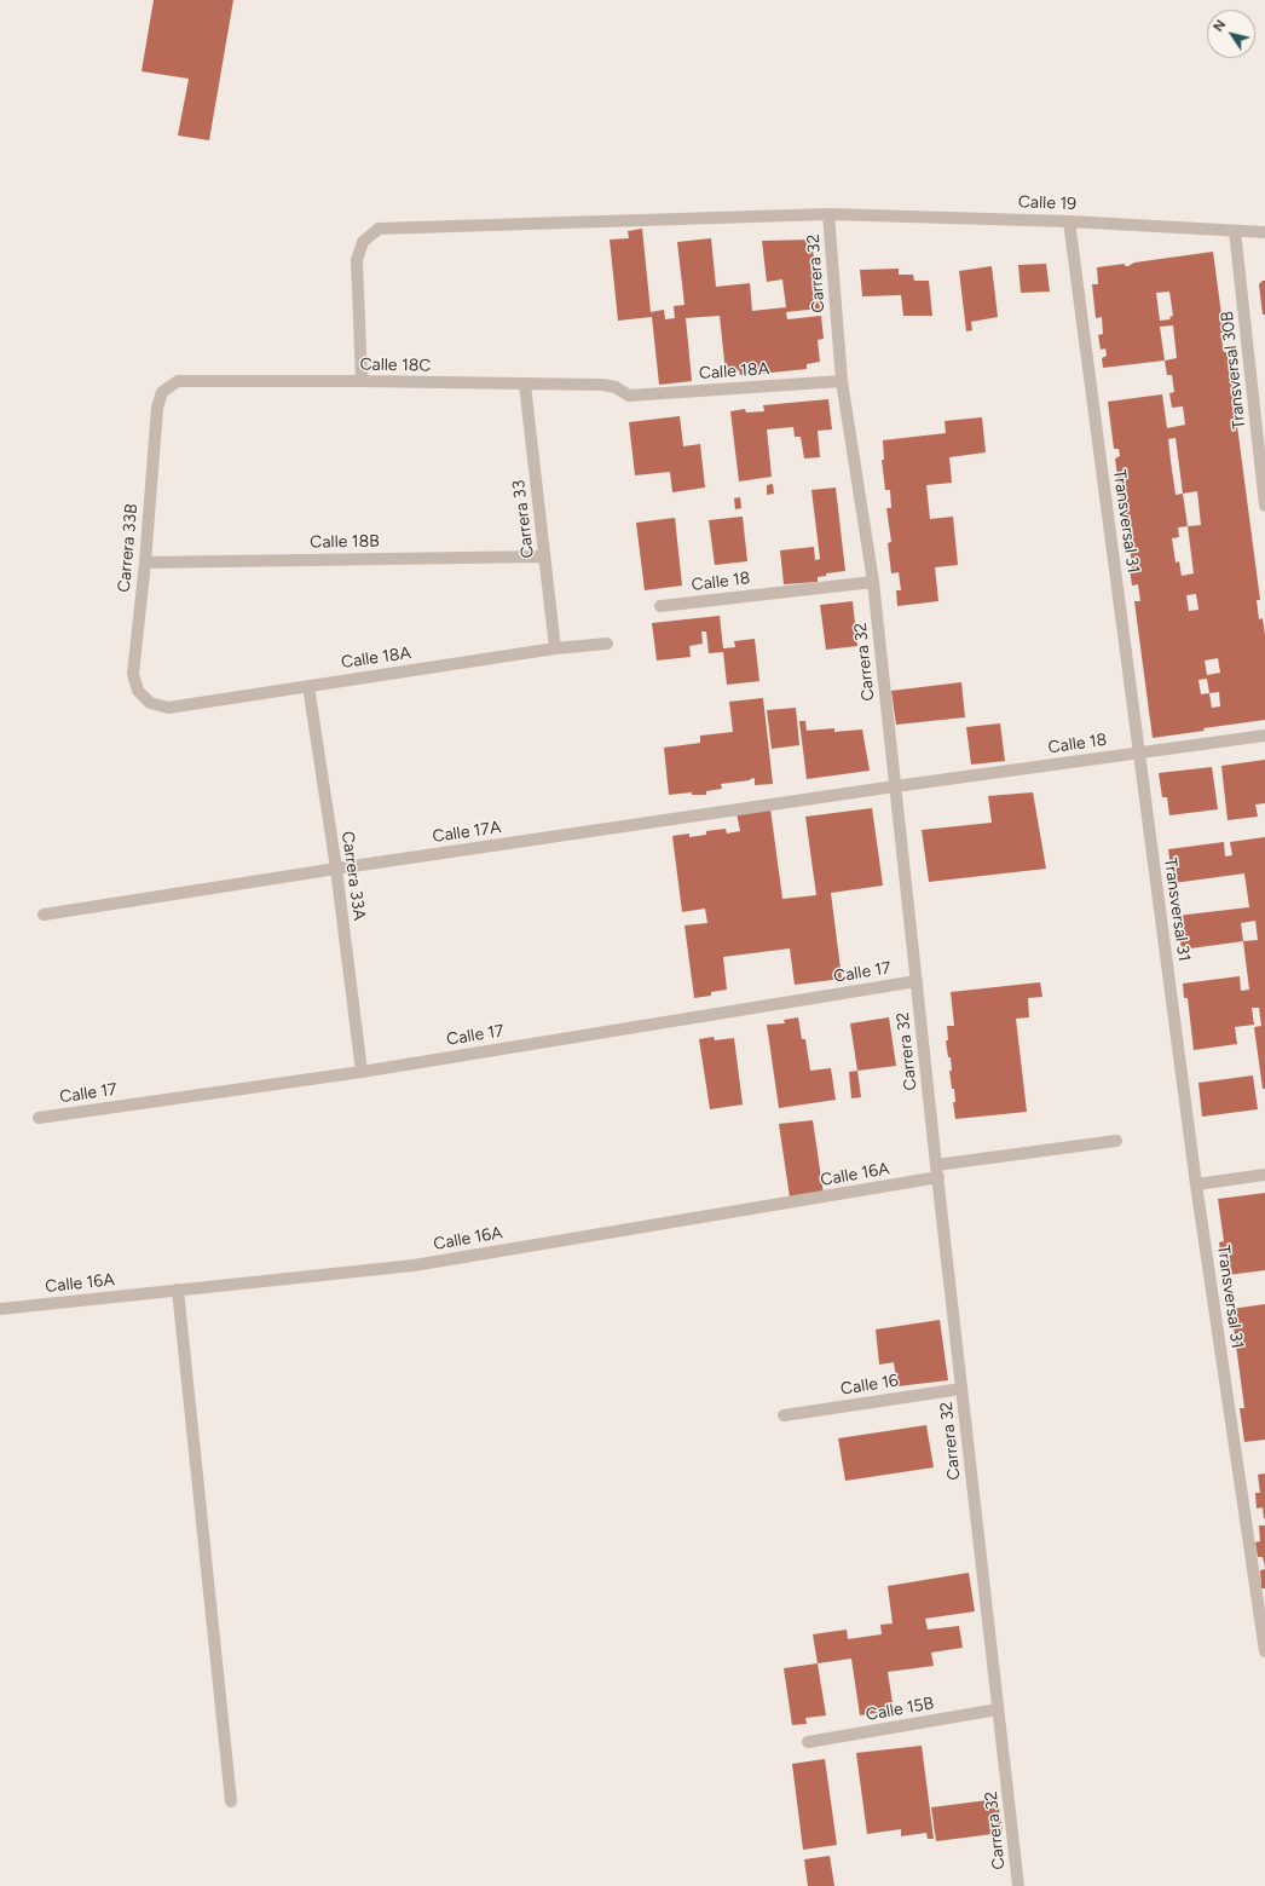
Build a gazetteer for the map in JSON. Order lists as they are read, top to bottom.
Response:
{
  "streets": {
    "street": [
      "Calle 19",
      "Carrera 32",
      "Calle 18C",
      "Transversal 30B",
      "Calle 18A",
      "Carrera 33",
      "Transversal 31",
      "Calle 18B",
      "Carrera 33B",
      "Calle 18",
      "Calle 17A",
      "Carrera 33A",
      "Calle 17",
      "Calle 16A",
      "Calle 16",
      "Calle 15B"
    ]
  },
  "crossings": [
    ["Calle 19", "Carrera 32"],
    ["Calle 19", "Calle 18C"],
    ["Calle 19", "Transversal 30B"],
    ["Calle 19", "Transversal 31"],
    ["Carrera 32", "Calle 18A"],
    ["Carrera 32", "Calle 18"],
    ["Carrera 32", "Calle 17A"],
    ["Carrera 32", "Calle 17"],
    ["Carrera 32", "Calle 16A"],
    ["Carrera 32", "Calle 16"],
    ["Carrera 32", "Calle 15B"],
    ["Calle 18C", "Calle 18A"],
    ["Calle 18C", "Carrera 33"],
    ["Calle 18C", "Carrera 33B"],
    ["Calle 18A", "Carrera 33"],
    ["Calle 18A", "Carrera 33B"],
    ["Calle 18A", "Carrera 33A"],
    ["Carrera 33", "Calle 18B"],
    ["Transversal 31", "Calle 18"],
    ["Calle 18B", "Carrera 33B"],
    ["Calle 18", "Calle 17A"],
    ["Calle 17A", "Carrera 33A"],
    ["Carrera 33A", "Calle 17"]
  ],
  "north": "top left"
}
